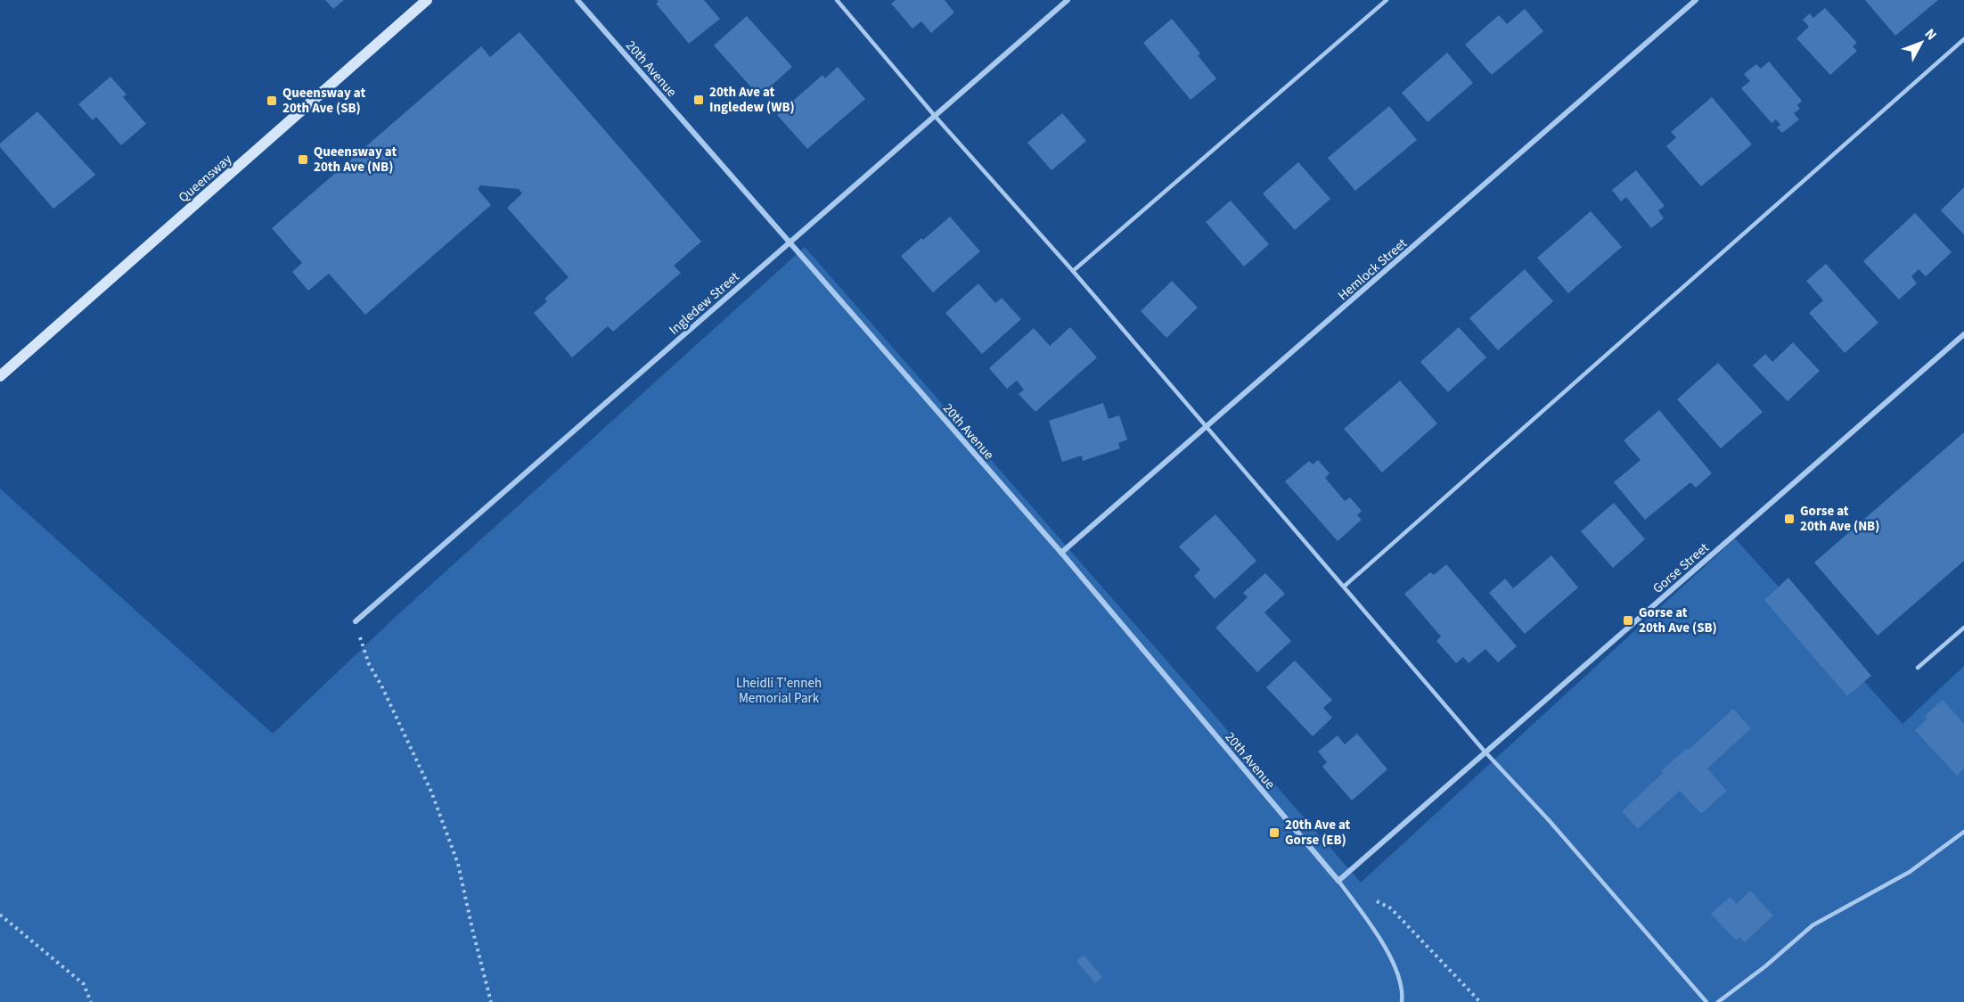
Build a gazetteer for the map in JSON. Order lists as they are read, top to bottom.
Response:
{
  "streets": {
    "main road": ["Queensway"],
    "street": [
      "20th Avenue",
      "Hemlock Street",
      "Ingledew Street",
      "Gorse Street"
    ]
  },
  "crossings": [
    ["20th Avenue", "Hemlock Street"],
    ["20th Avenue", "Ingledew Street"],
    ["20th Avenue", "Gorse Street"]
  ],
  "parks": ["Lheidli T'enneh Memorial Park"],
  "places": {
    "transit": [
      "20th Ave at Ingledew (WB)",
      "Queensway at 20th Ave (SB)",
      "Queensway at 20th Ave (NB)",
      "Gorse at 20th Ave (NB)",
      "Gorse at 20th Ave (SB)",
      "20th Ave at Gorse (EB)"
    ]
  },
  "north": "top right"
}
